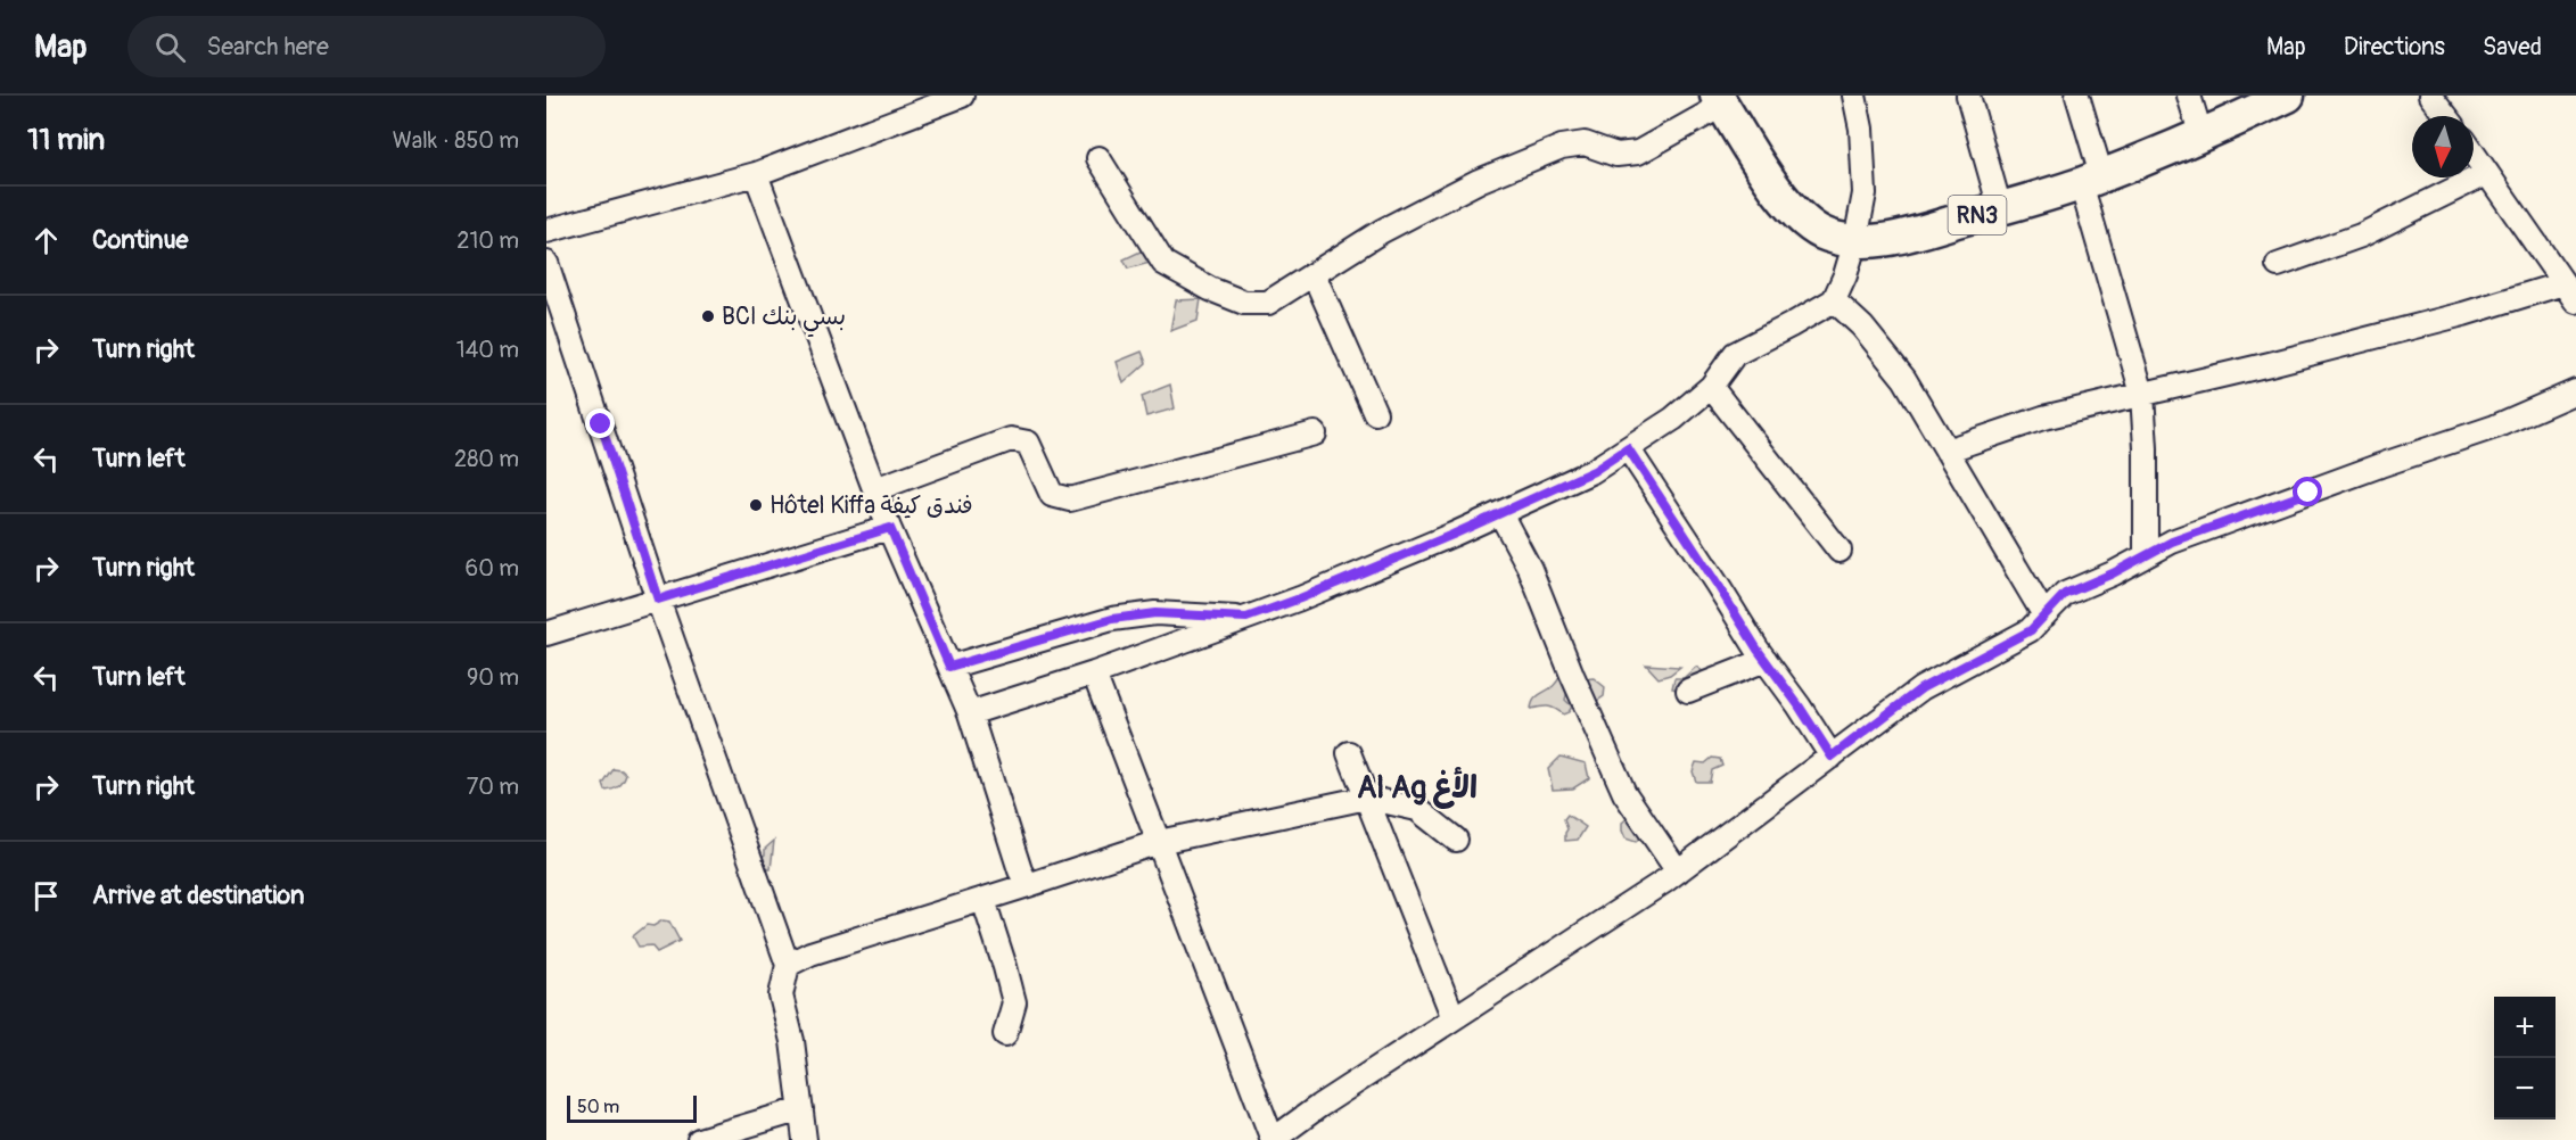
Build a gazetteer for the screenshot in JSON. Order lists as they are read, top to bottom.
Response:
{
  "streets": {
    "highway": ["RN3"]
  },
  "districts": ["Al Ag الأغ"],
  "places": ["BCI بسي بنك", "Hôtel Kiffa فندق كيفة"],
  "scale_bar": "50 m",
  "north": "bottom",
  "page": {
    "header": "Map",
    "search": "Search here",
    "nav": ["Map", "Directions", "Saved"],
    "heading": ["11 min", "Walk · 850 m"],
    "list": [
      ["Continue", "210 m"],
      ["Turn right", "140 m"],
      ["Turn left", "280 m"],
      ["Turn right", "60 m"],
      ["Turn left", "90 m"],
      ["Turn right", "70 m"],
      "Arrive at destination"
    ],
    "map_buttons": ["+", "−"],
    "scale": "50 m"
  }
}
